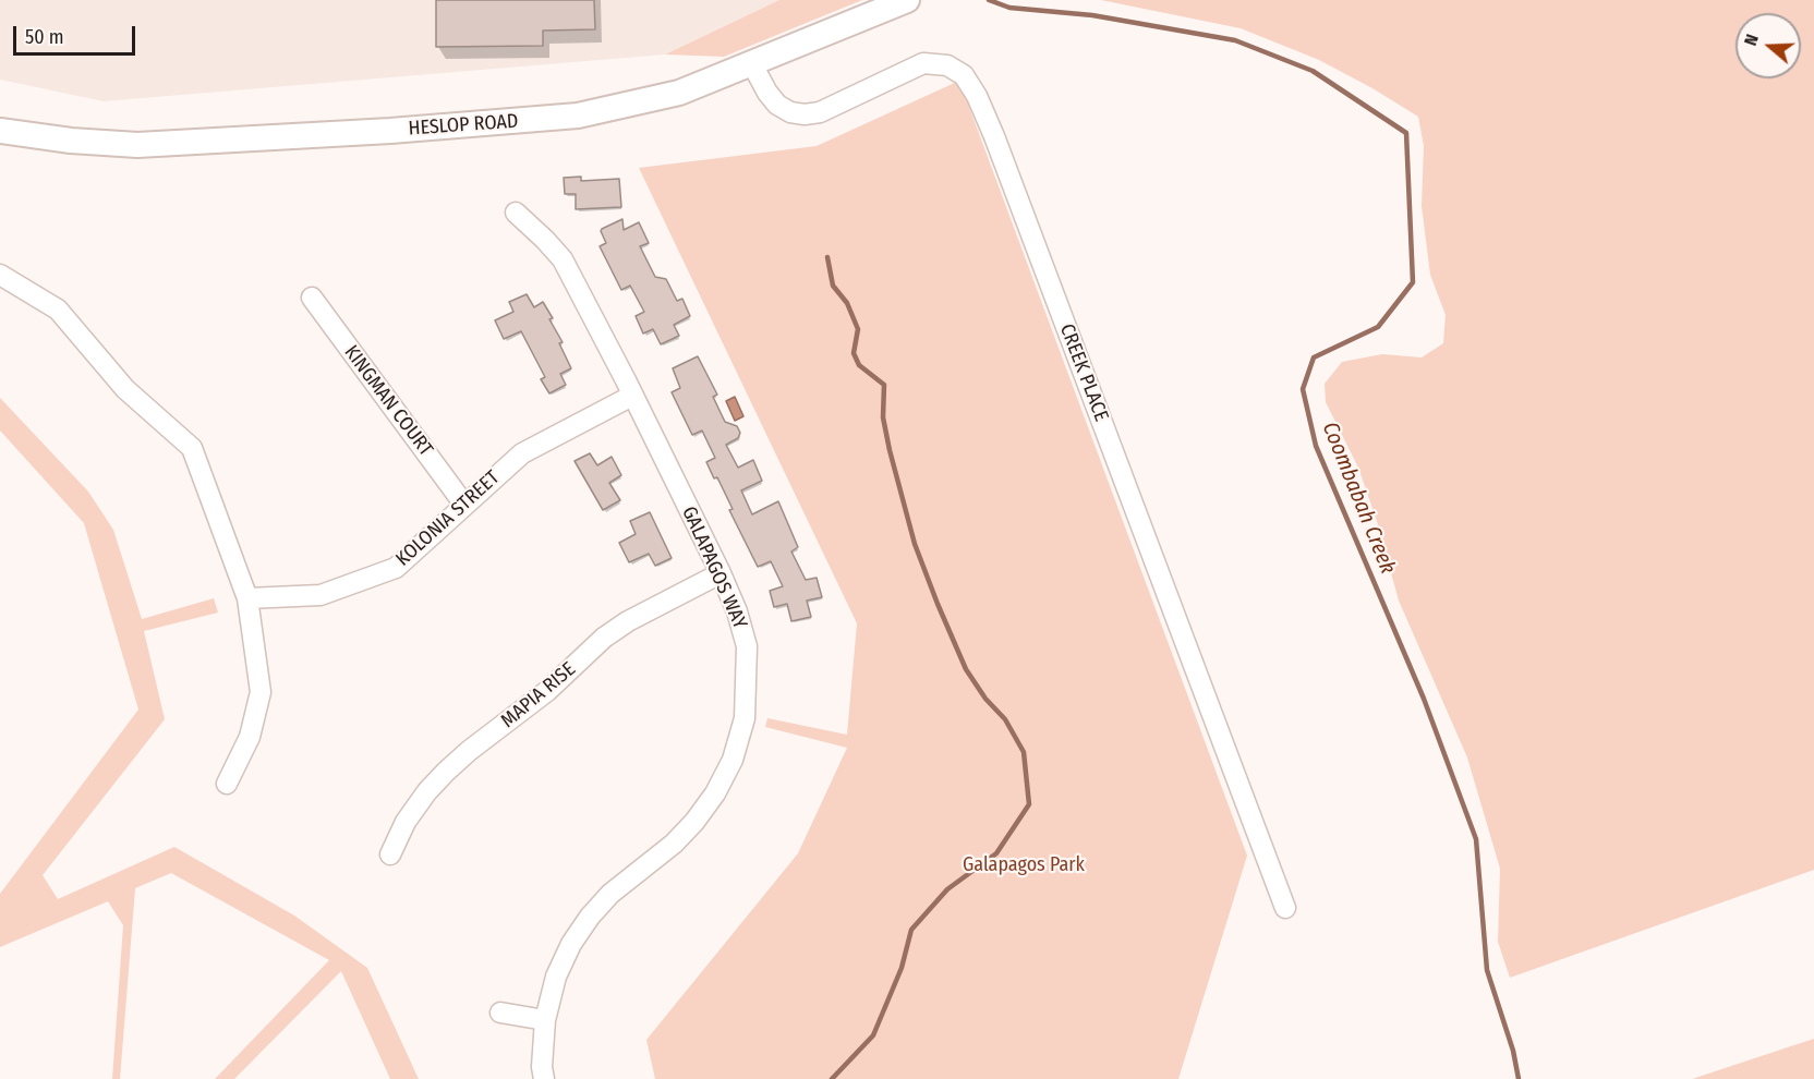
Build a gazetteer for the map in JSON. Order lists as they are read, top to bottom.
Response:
{
  "streets": {
    "street": [
      "HESLOP ROAD",
      "CREEK PLACE",
      "KINGMAN COURT",
      "KOLONIA STREET",
      "GALAPAGOS WAY",
      "MAPIA RISE"
    ]
  },
  "crossings": [
    ["HESLOP ROAD", "CREEK PLACE"],
    ["KINGMAN COURT", "KOLONIA STREET"],
    ["KOLONIA STREET", "GALAPAGOS WAY"],
    ["GALAPAGOS WAY", "MAPIA RISE"]
  ],
  "water": ["Coombabah Creek"],
  "parks": ["Galapagos Park"],
  "scale_bar": "50 m",
  "north": "left"
}
